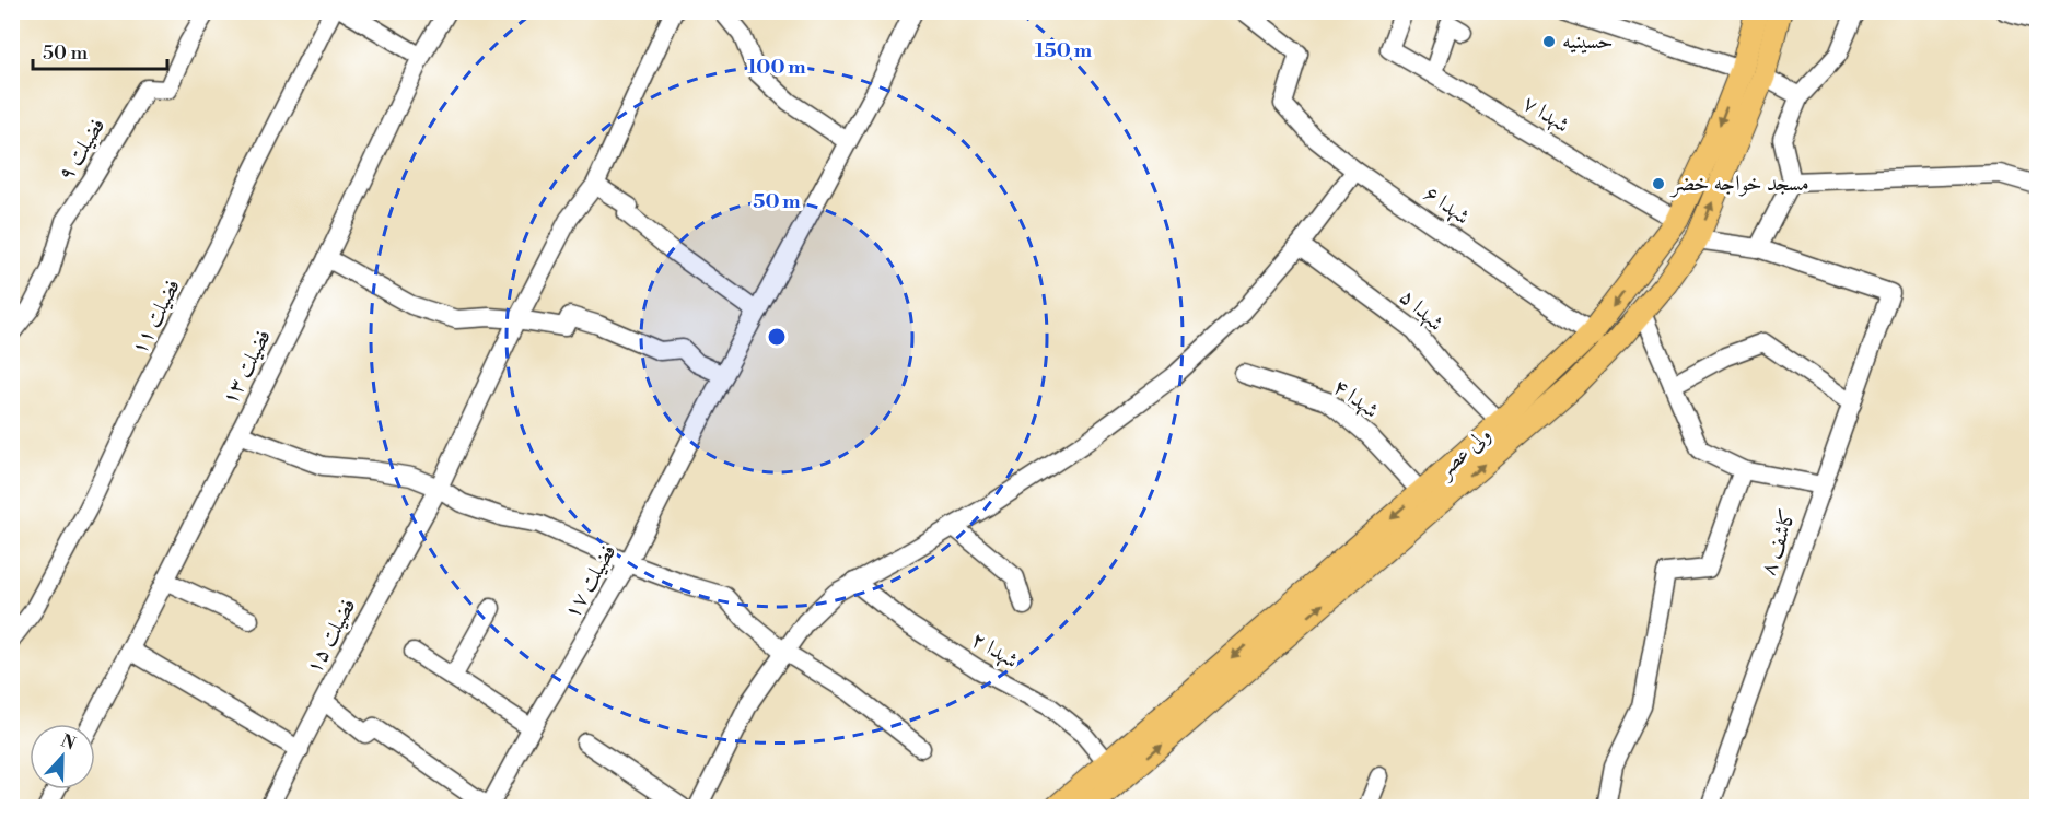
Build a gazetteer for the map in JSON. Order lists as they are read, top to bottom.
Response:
{
  "streets": {
    "main road": ["ولی عصر"],
    "street": [
      "شهدا ۷",
      "فضیلت ۹",
      "شهدا ۶",
      "شهدا ۵",
      "فضیلت ۱۱",
      "فضیلت ۱۳",
      "شهدا ۴",
      "کاشف ۸",
      "فضیلت ۱۷",
      "فضیلت ۱۵",
      "شهدا ۲"
    ]
  },
  "crossings": [
    ["شهدا ۷", "ولی عصر"],
    ["شهدا ۶", "ولی عصر"],
    ["شهدا ۵", "ولی عصر"],
    ["شهدا ۴", "ولی عصر"],
    ["ولی عصر", "شهدا ۲"]
  ],
  "places": ["حسینیه", "مسجد خواجه خضر"],
  "scale_bar": "50 m",
  "north": "top",
  "rings": ["150 m", "100 m", "50 m"]
}
